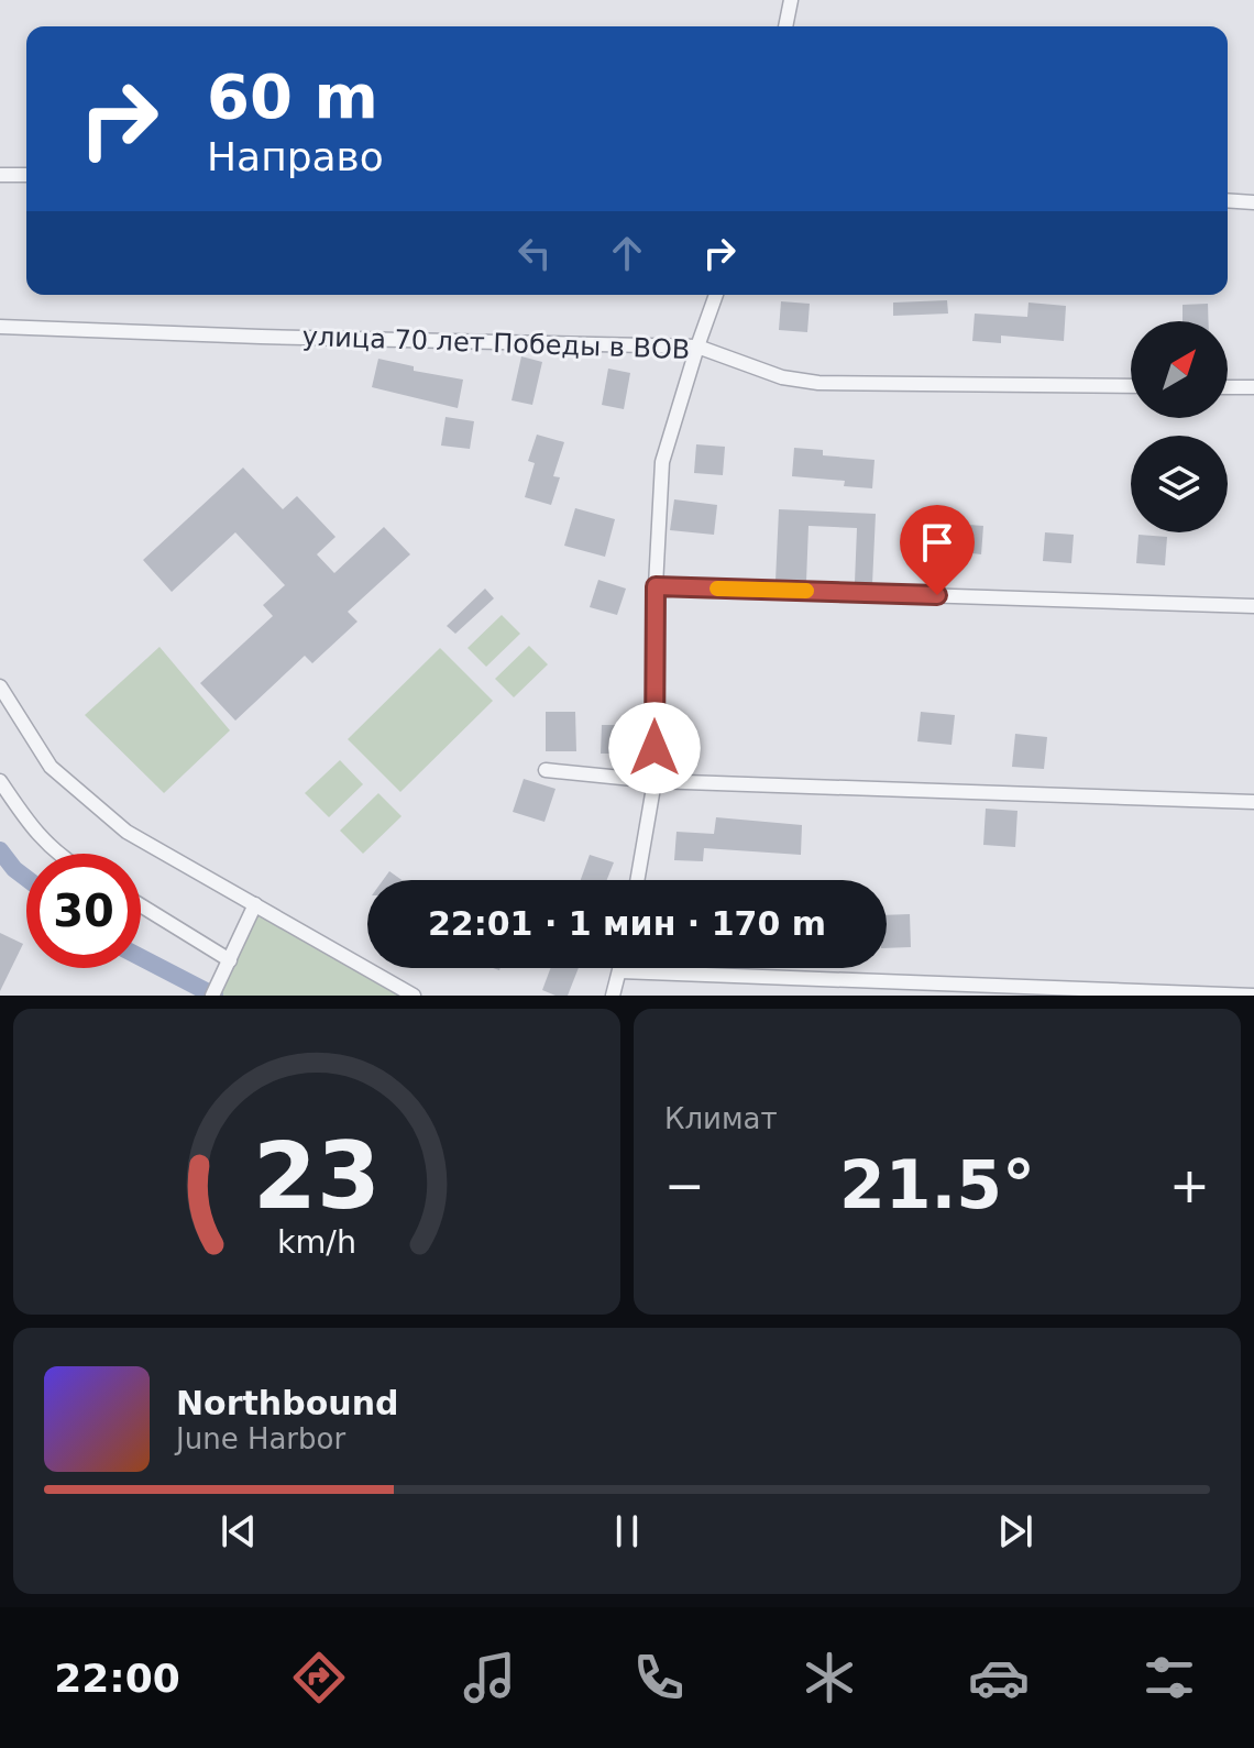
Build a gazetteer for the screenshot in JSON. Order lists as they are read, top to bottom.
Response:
{
  "streets": {
    "street": ["улица 70 лет Победы в ВОВ"]
  },
  "north": "top right",
  "page": {
    "turn": ["60 m", "Направо"],
    "limit": "30",
    "trip": "22:01 · 1 мин · 170 m",
    "tile": "Климат",
    "heat": ["−", "21.5°", "+"],
    "song": ["Northbound", "June Harbor"],
    "tabs": "22:00",
    "gauge": ["23", "km/h"]
  }
}
